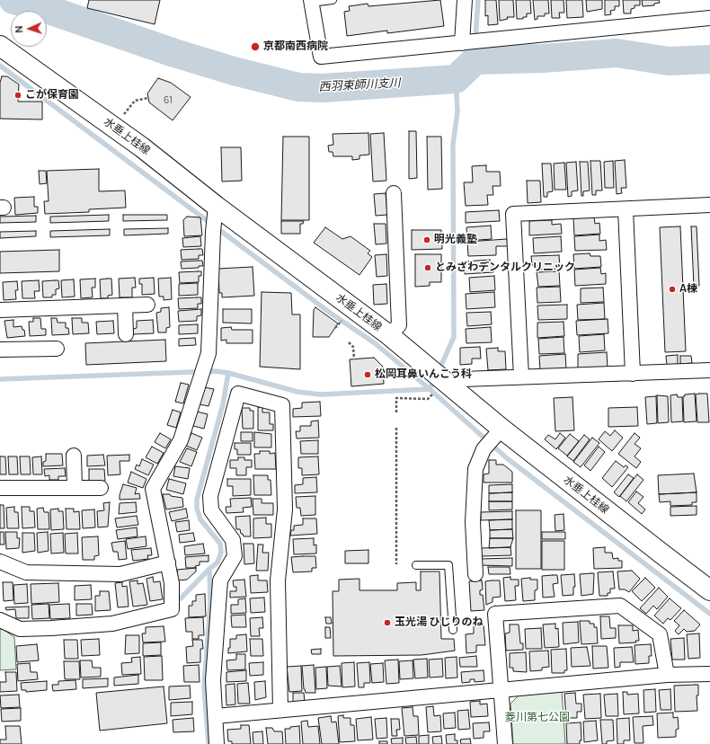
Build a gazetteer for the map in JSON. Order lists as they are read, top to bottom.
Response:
{
  "streets": {
    "main road": ["水垂上桂線"]
  },
  "water": ["西羽束師川支川"],
  "parks": ["菱川第七公園"],
  "places": [
    "京都南西病院",
    "こが保育園",
    "明光義塾",
    "とみざわデンタルクリニック",
    "A棟",
    "松岡耳鼻いんこう科",
    "玉光湯 ひじりのね"
  ],
  "house_numbers": ["61"],
  "north": "left"
}
